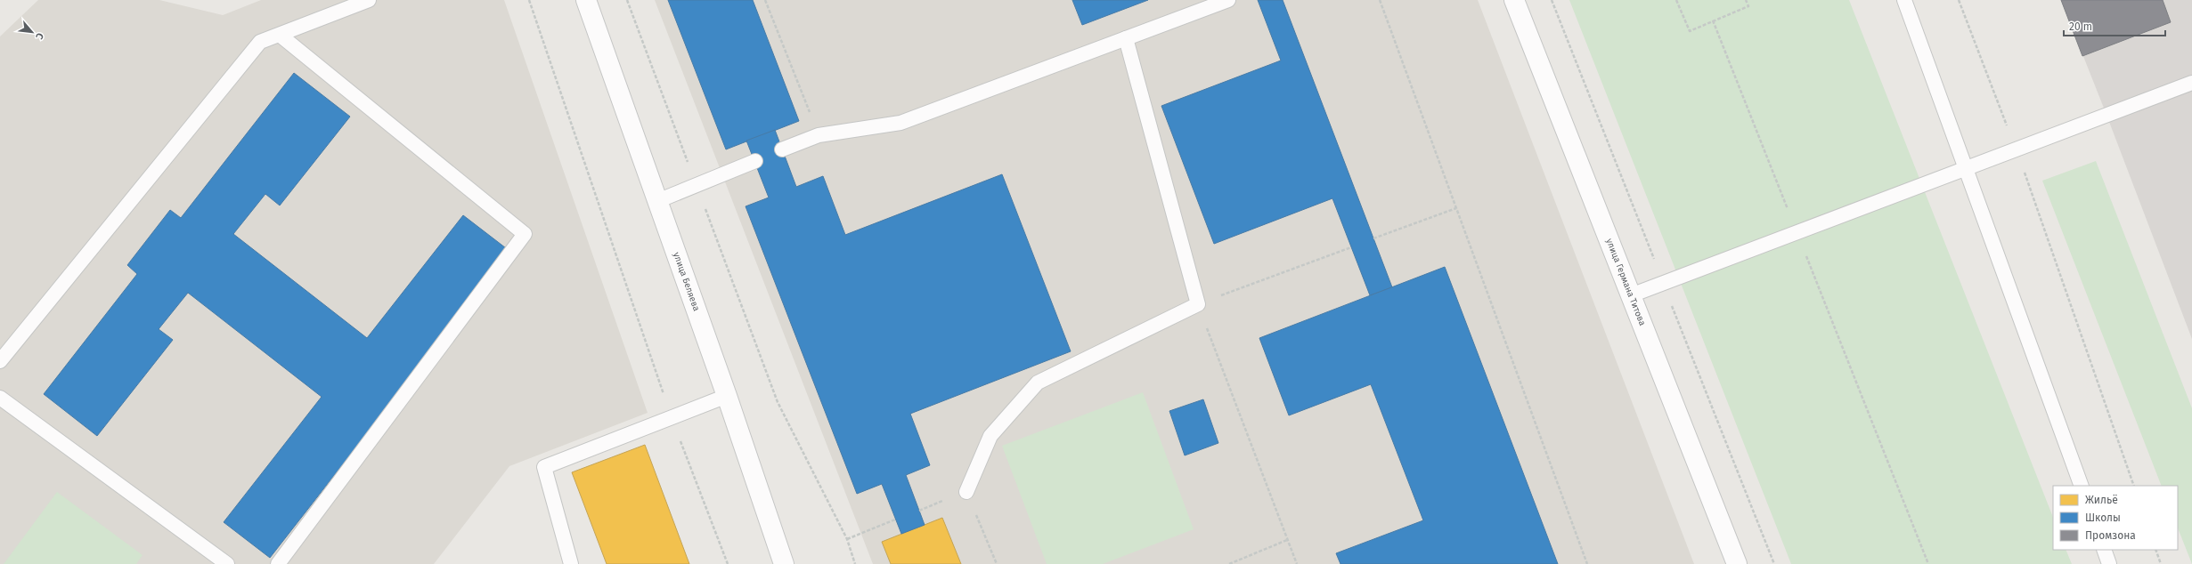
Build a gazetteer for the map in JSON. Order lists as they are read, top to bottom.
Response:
{
  "streets": {
    "main road": ["улица Беляева", "улица Германа Титова"]
  },
  "legend": ["Жильё", "Школы", "Промзона"],
  "scale_bar": "20 m",
  "north": "bottom right"
}
